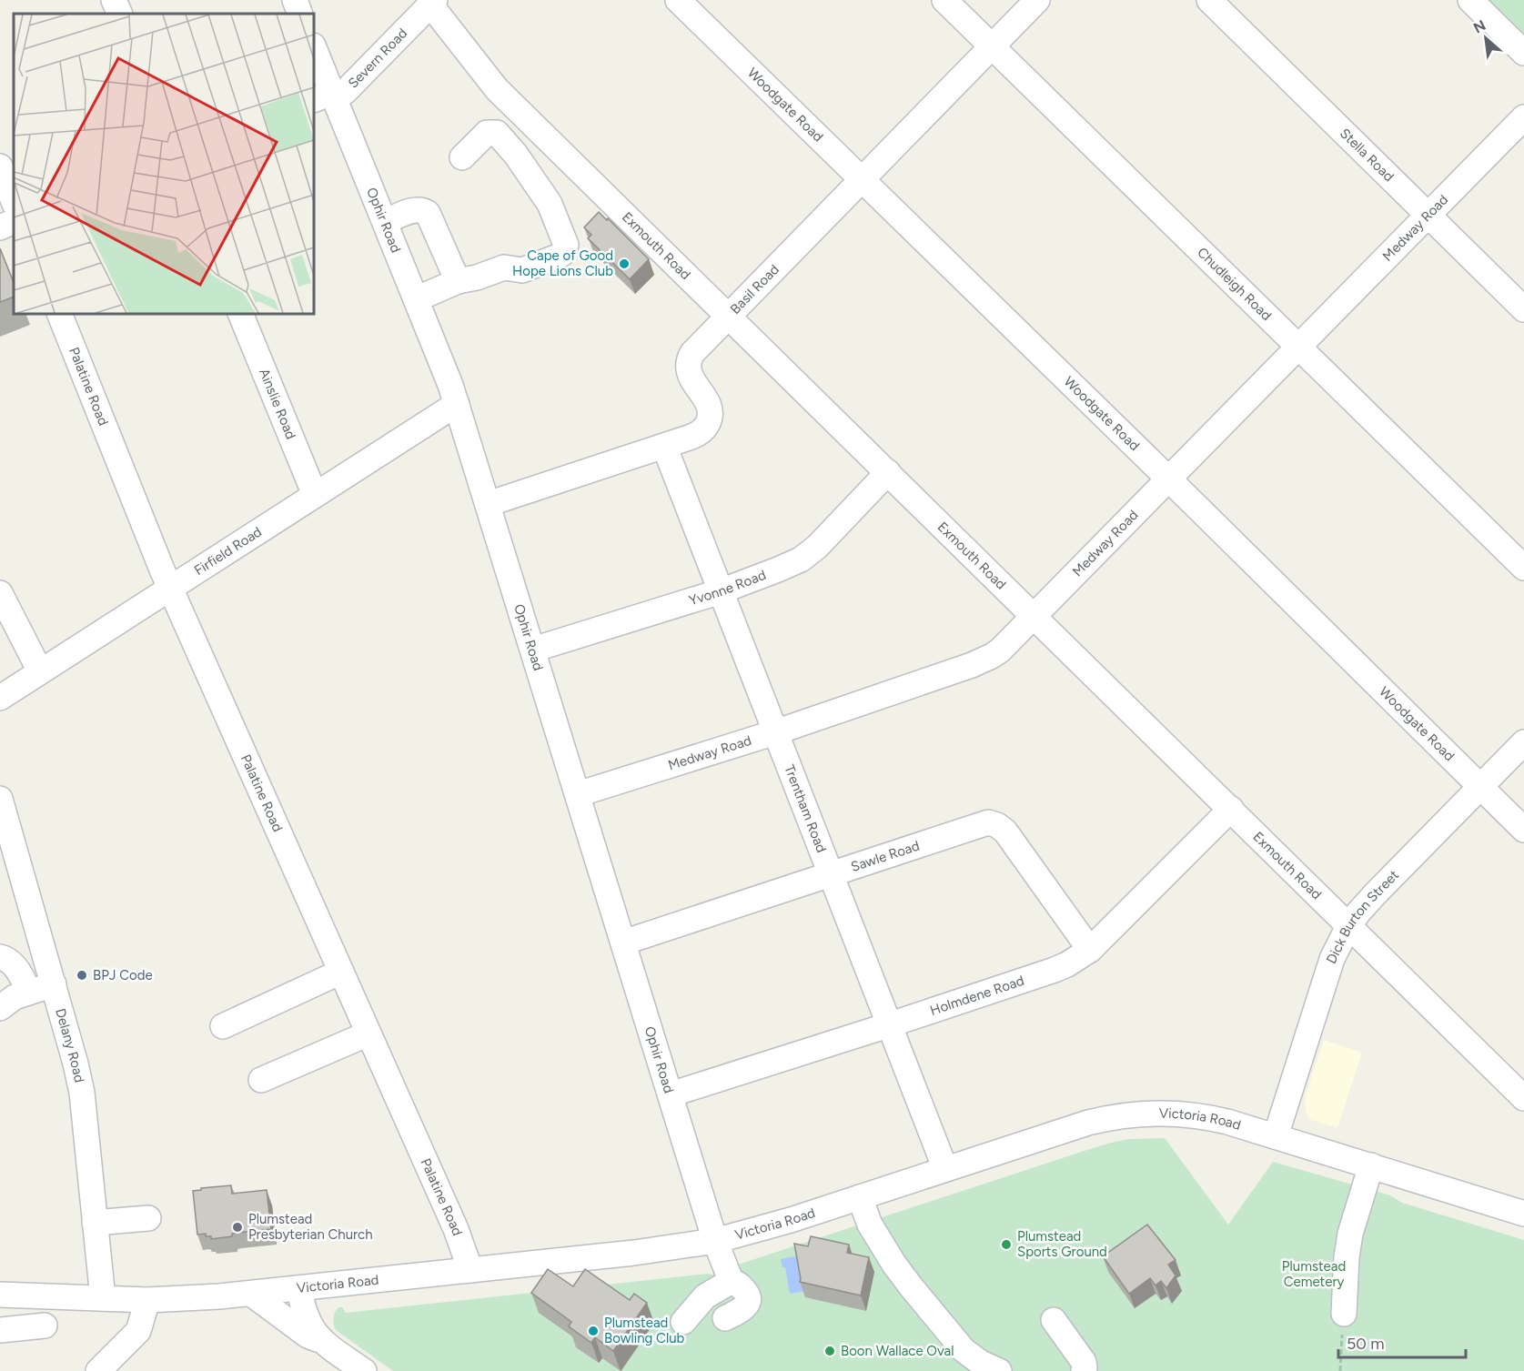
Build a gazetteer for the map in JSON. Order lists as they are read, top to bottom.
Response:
{
  "streets": {
    "street": [
      "Severn Road",
      "Woodgate Road",
      "Stella Road",
      "Ophir Road",
      "Medway Road",
      "Exmouth Road",
      "Chudleigh Road",
      "Basil Road",
      "Palatine Road",
      "Ainslie Road",
      "Firfield Road",
      "Yvonne Road",
      "Trentham Road",
      "Sawle Road",
      "Dick Burton Street",
      "Holmdene Road",
      "Delany Road",
      "Victoria Road"
    ]
  },
  "crossings": [
    ["Severn Road", "Ophir Road"],
    ["Severn Road", "Exmouth Road"],
    ["Woodgate Road", "Medway Road"],
    ["Woodgate Road", "Basil Road"],
    ["Woodgate Road", "Dick Burton Street"],
    ["Stella Road", "Medway Road"],
    ["Ophir Road", "Medway Road"],
    ["Ophir Road", "Basil Road"],
    ["Ophir Road", "Firfield Road"],
    ["Ophir Road", "Yvonne Road"],
    ["Ophir Road", "Sawle Road"],
    ["Ophir Road", "Holmdene Road"],
    ["Ophir Road", "Victoria Road"],
    ["Medway Road", "Exmouth Road"],
    ["Medway Road", "Chudleigh Road"],
    ["Medway Road", "Trentham Road"],
    ["Exmouth Road", "Basil Road"],
    ["Exmouth Road", "Yvonne Road"],
    ["Exmouth Road", "Dick Burton Street"],
    ["Exmouth Road", "Holmdene Road"],
    ["Chudleigh Road", "Basil Road"],
    ["Basil Road", "Trentham Road"],
    ["Palatine Road", "Firfield Road"],
    ["Palatine Road", "Victoria Road"],
    ["Ainslie Road", "Firfield Road"],
    ["Yvonne Road", "Trentham Road"],
    ["Trentham Road", "Sawle Road"],
    ["Trentham Road", "Holmdene Road"],
    ["Trentham Road", "Victoria Road"],
    ["Sawle Road", "Holmdene Road"],
    ["Dick Burton Street", "Victoria Road"],
    ["Delany Road", "Victoria Road"]
  ],
  "parks": ["Plumstead Cemetery"],
  "places": [
    "Cape of Good Hope Lions Club",
    "BPJ Code",
    "Plumstead Presbyterian Church",
    "Plumstead Sports Ground",
    "Plumstead Bowling Club",
    "Boon Wallace Oval"
  ],
  "scale_bar": "50 m",
  "north": "top left"
}
